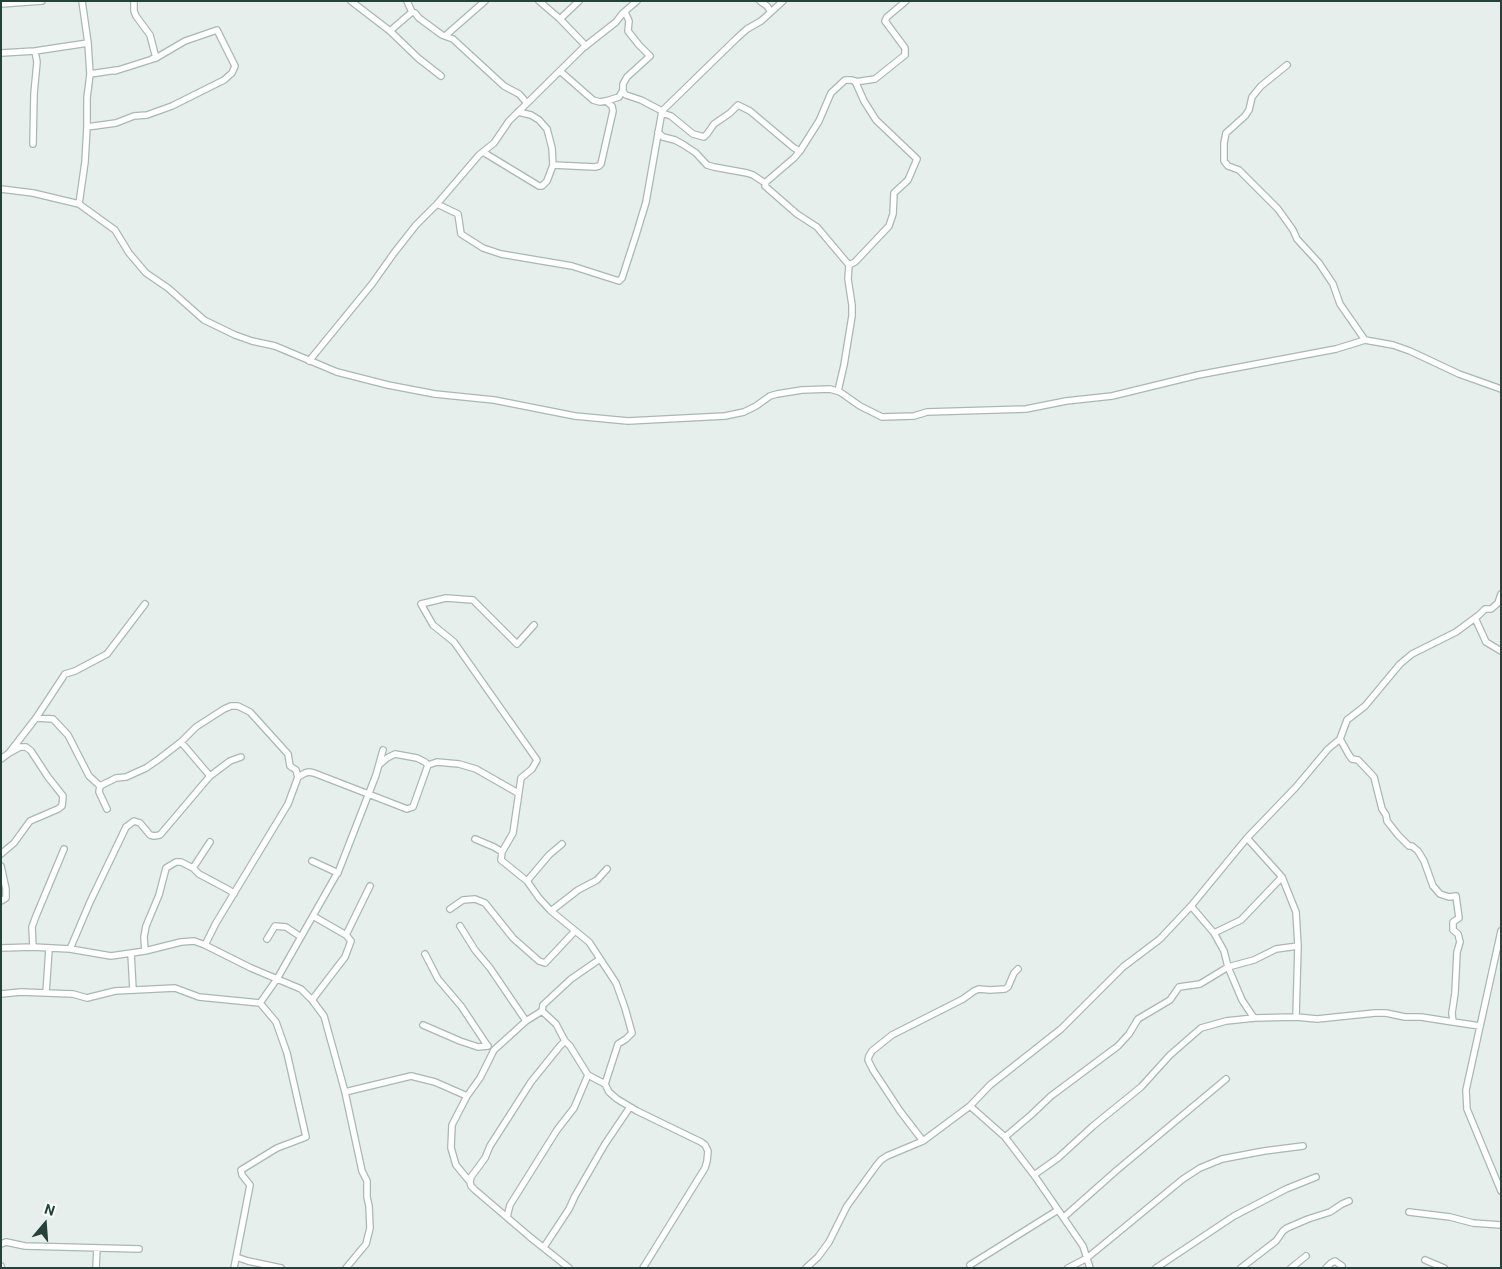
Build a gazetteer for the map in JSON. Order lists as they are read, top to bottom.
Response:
{
  "north": "top"
}
